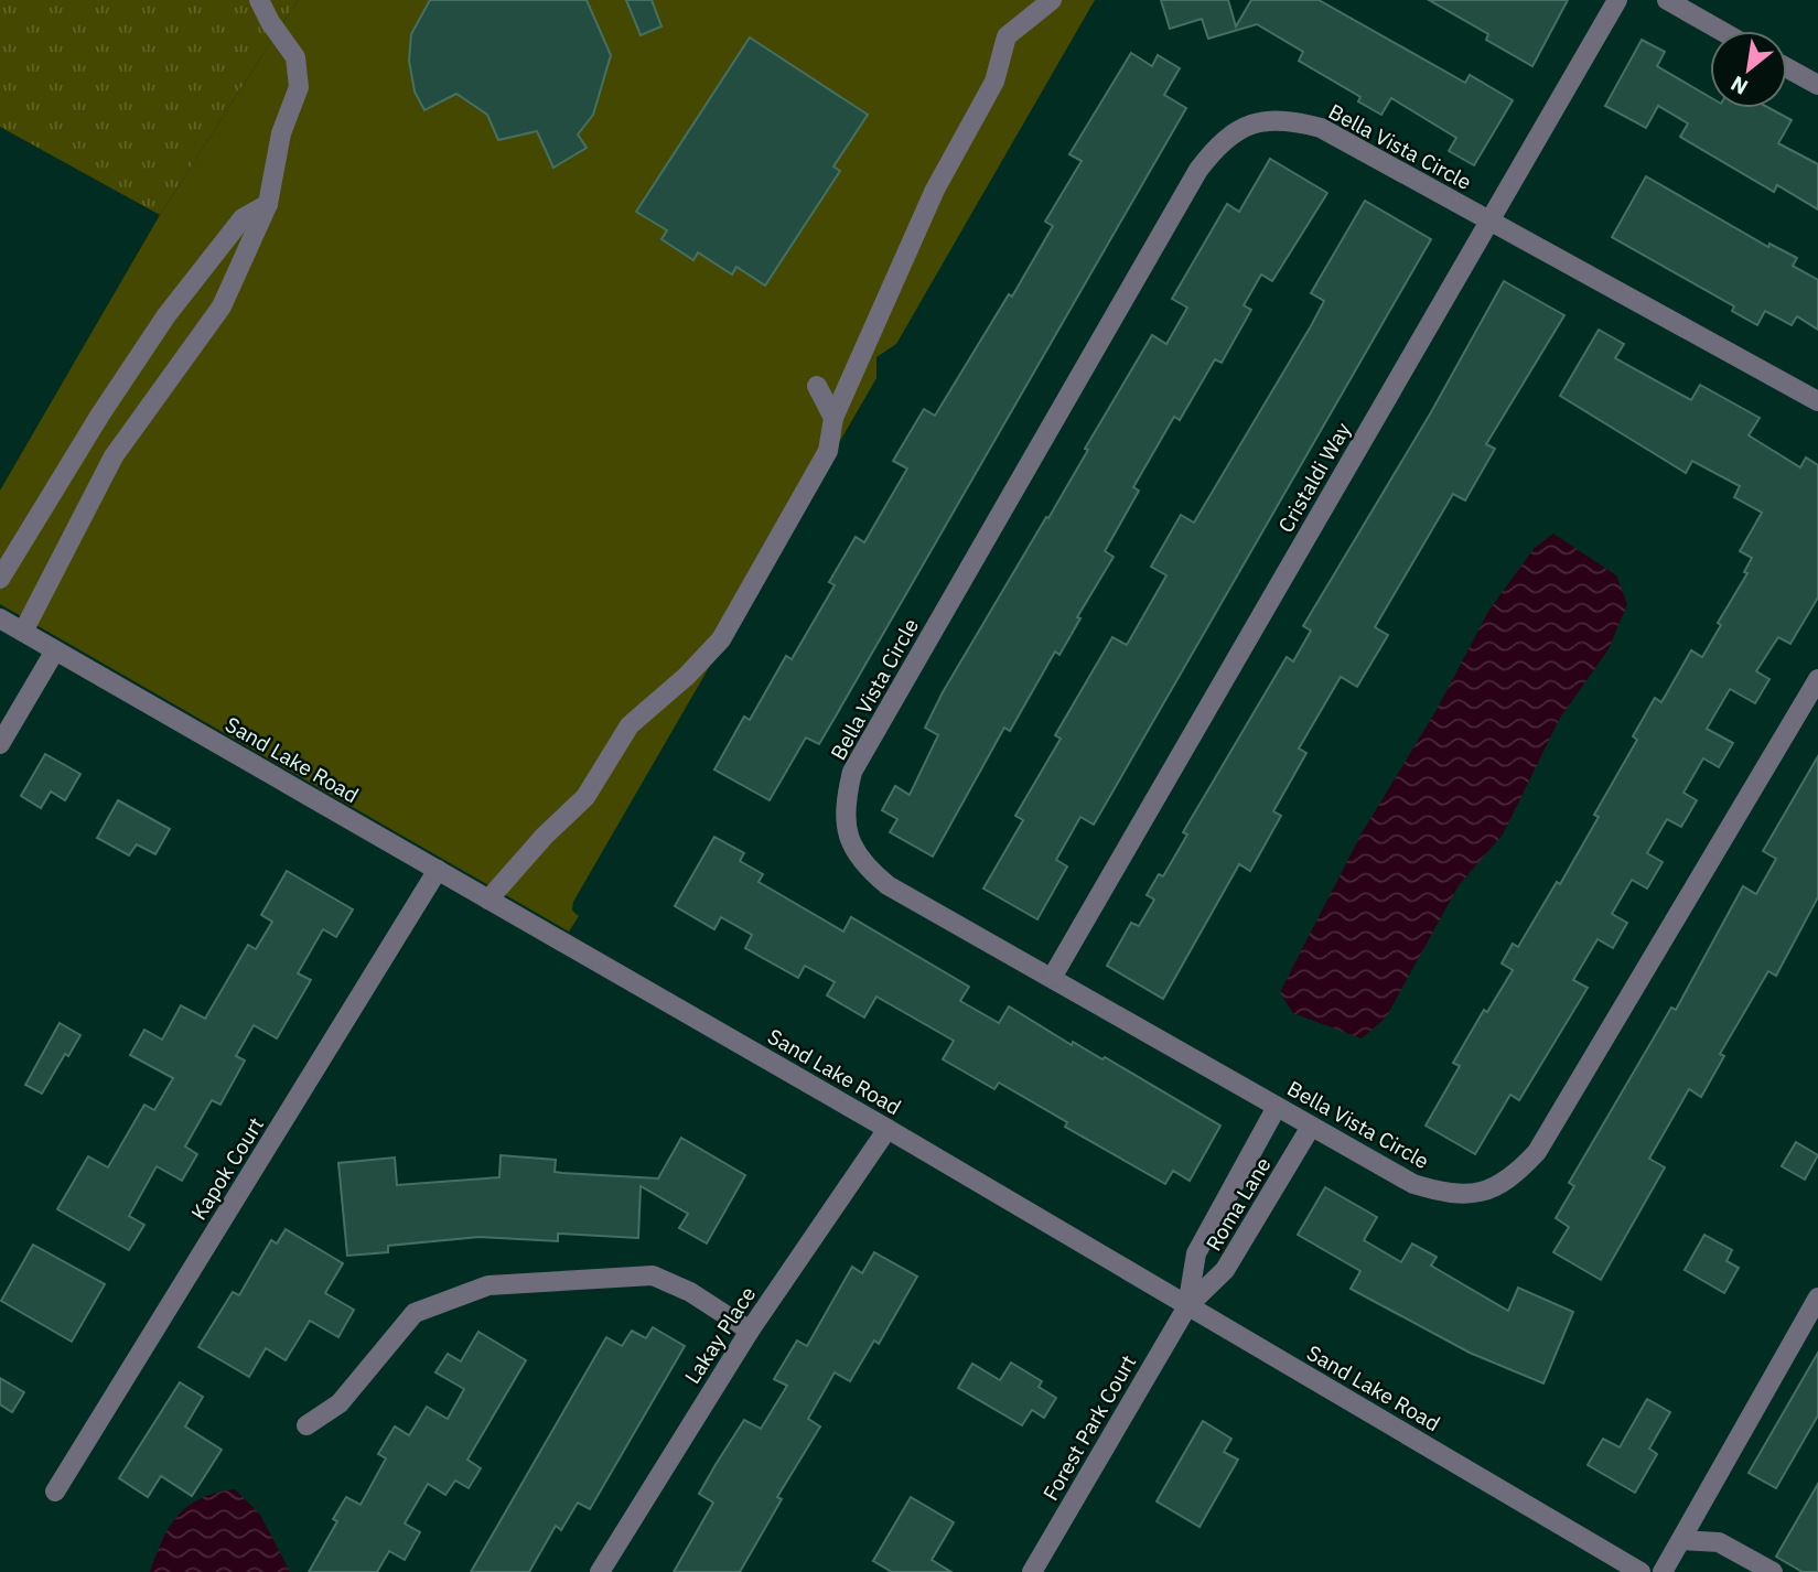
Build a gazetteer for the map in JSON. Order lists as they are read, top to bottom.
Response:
{
  "streets": {
    "street": [
      "Bella Vista Circle",
      "Cristaldi Way",
      "Sand Lake Road",
      "Kapok Court",
      "Roma Lane",
      "Lakay Place",
      "Forest Park Court"
    ]
  },
  "crossings": [
    ["Bella Vista Circle", "Cristaldi Way"],
    ["Bella Vista Circle", "Roma Lane"],
    ["Sand Lake Road", "Kapok Court"],
    ["Sand Lake Road", "Roma Lane"],
    ["Sand Lake Road", "Lakay Place"],
    ["Sand Lake Road", "Forest Park Court"],
    ["Roma Lane", "Forest Park Court"]
  ],
  "north": "bottom left"
}
